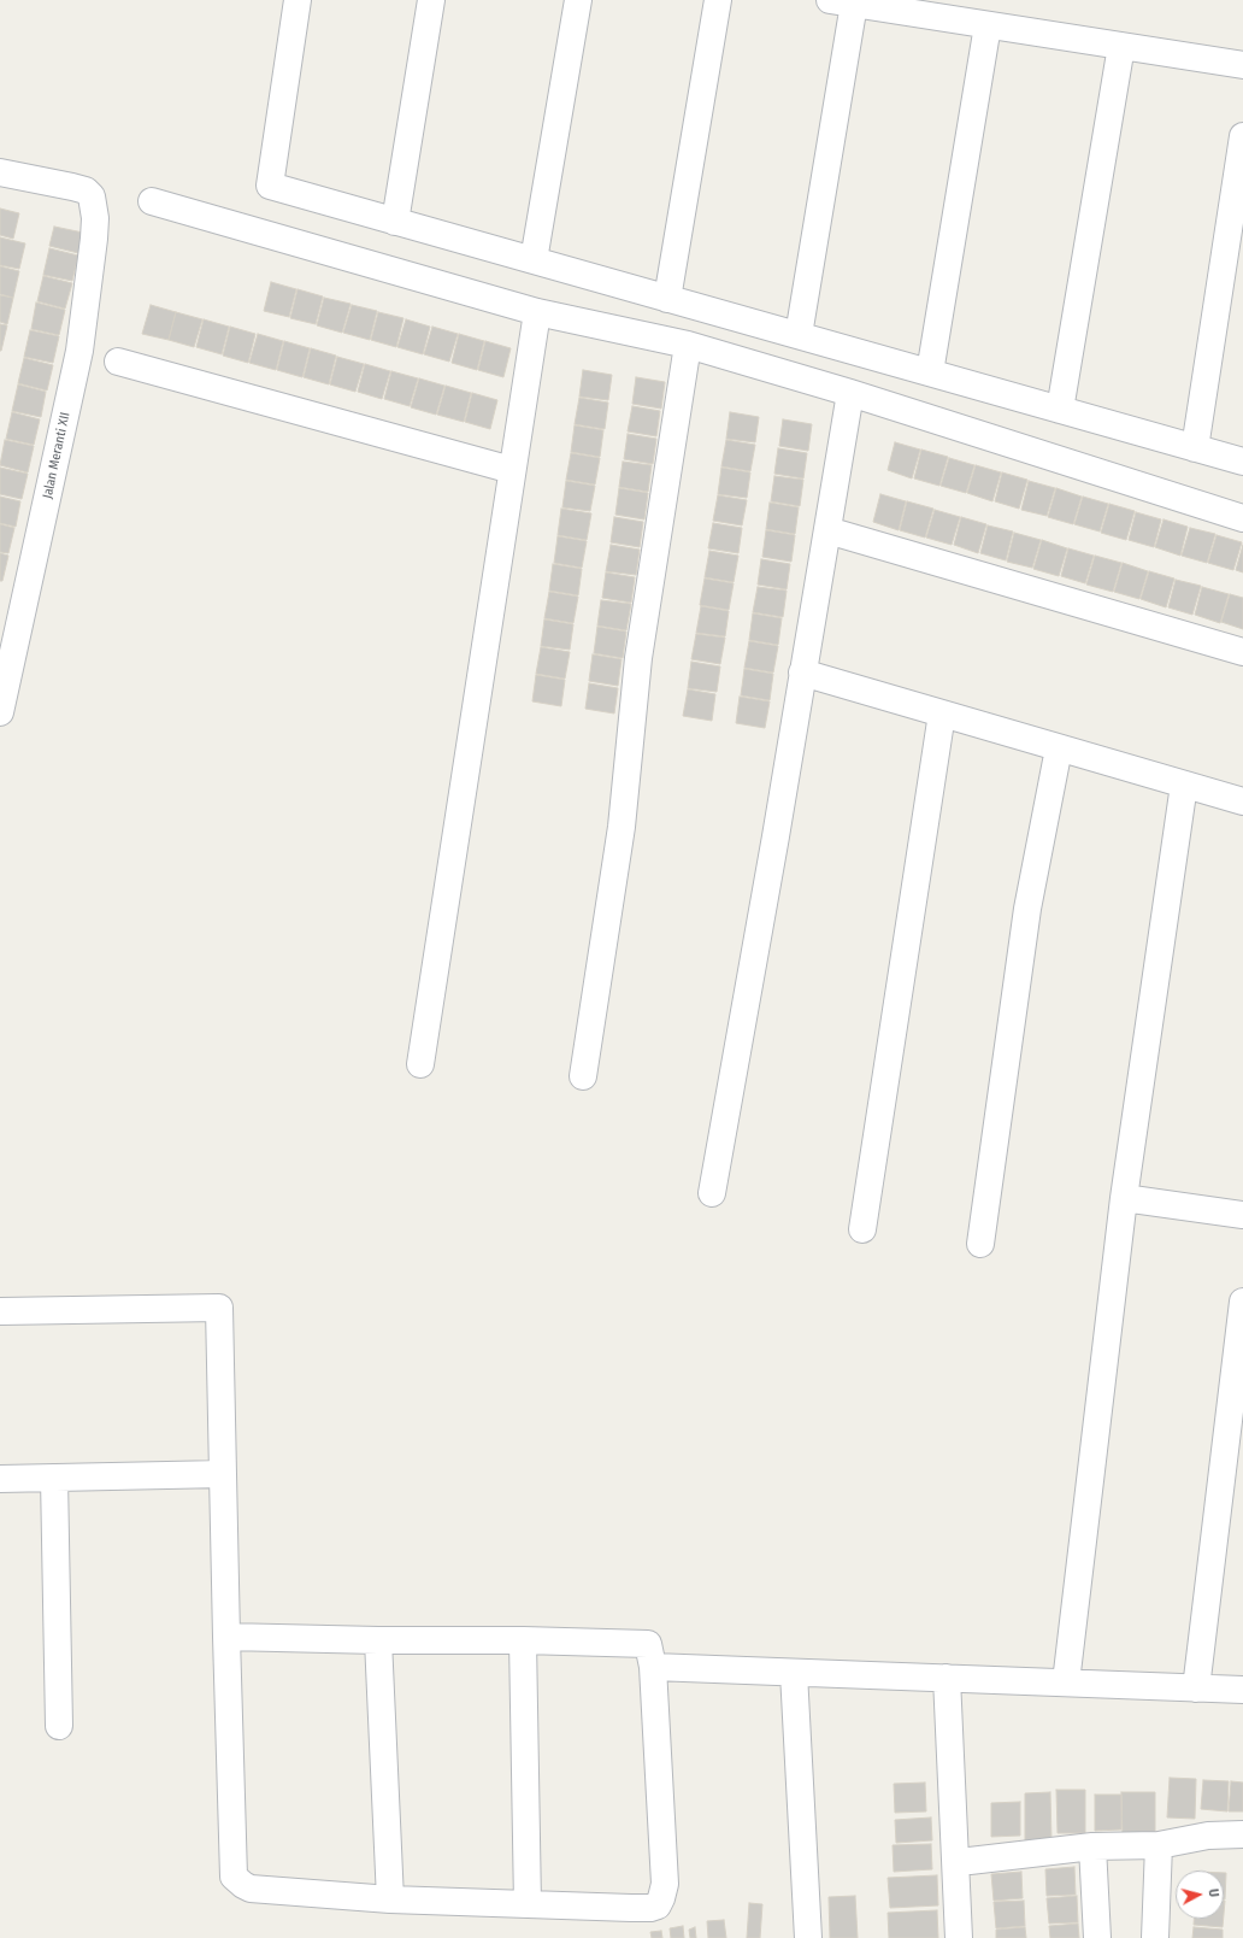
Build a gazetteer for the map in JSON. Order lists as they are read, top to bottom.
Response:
{
  "streets": {
    "street": ["Jalan Meranti XII"]
  },
  "north": "right"
}
